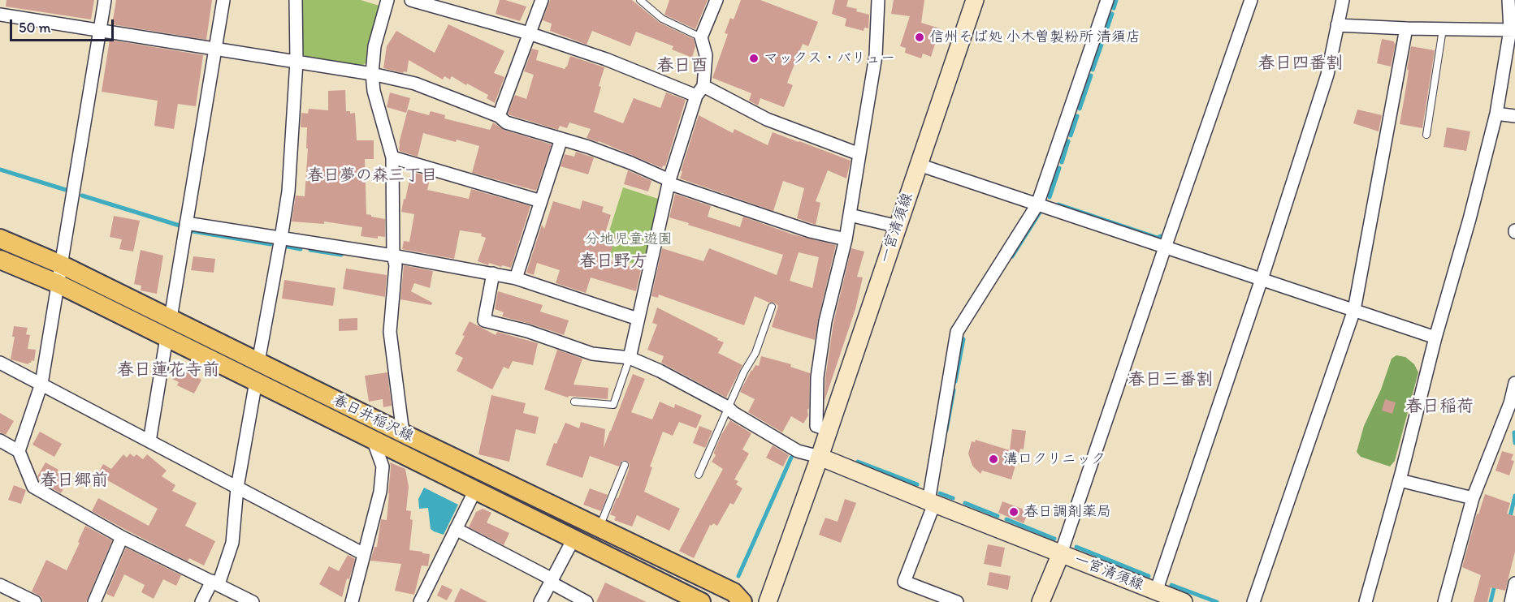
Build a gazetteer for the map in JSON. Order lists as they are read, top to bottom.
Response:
{
  "streets": {
    "main road": ["一宮清須線", "春日井稲沢線"]
  },
  "districts": [
    "春日四番割",
    "春日酉",
    "春日夢の森三丁目",
    "春日野方",
    "春日蓮花寺前",
    "春日三番割",
    "春日稲荷",
    "春日郷前"
  ],
  "parks": ["分地児童遊園"],
  "places": [
    "信州そば処 小木曽製粉所 清須店",
    "マックス・バリュー",
    "溝口クリニック",
    "春日調剤薬局"
  ],
  "scale_bar": "50 m"
}
